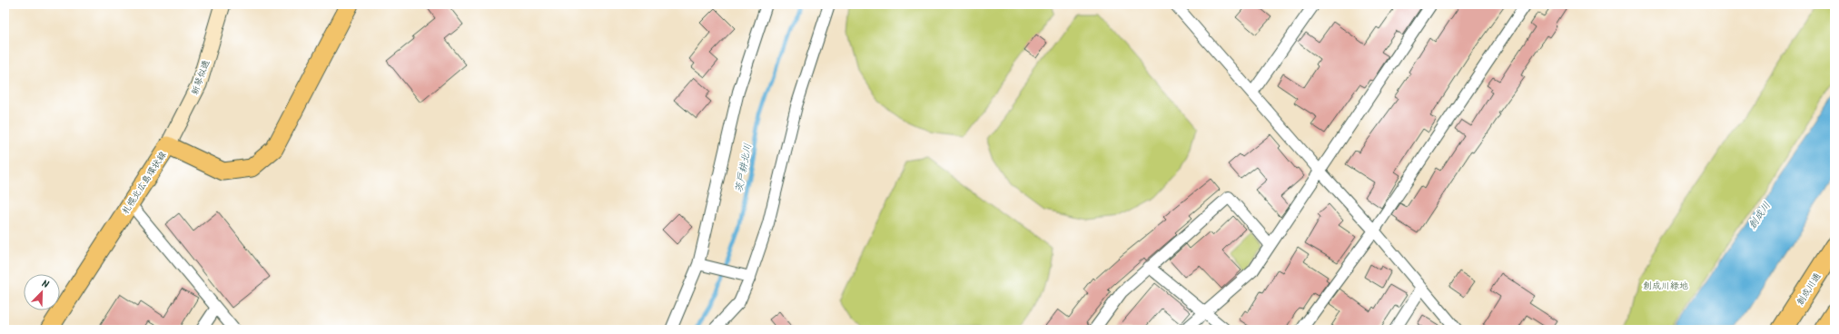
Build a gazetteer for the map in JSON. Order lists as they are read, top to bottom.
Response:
{
  "streets": {
    "highway": ["創成川通"],
    "main road": ["札幌北広島環状線"],
    "street": ["新琴似通"]
  },
  "crossings": [
    ["新琴似通", "札幌北広島環状線"]
  ],
  "water": ["茨戸耕北川", "創成川"],
  "parks": ["創成川緑地"],
  "north": "top right"
}
